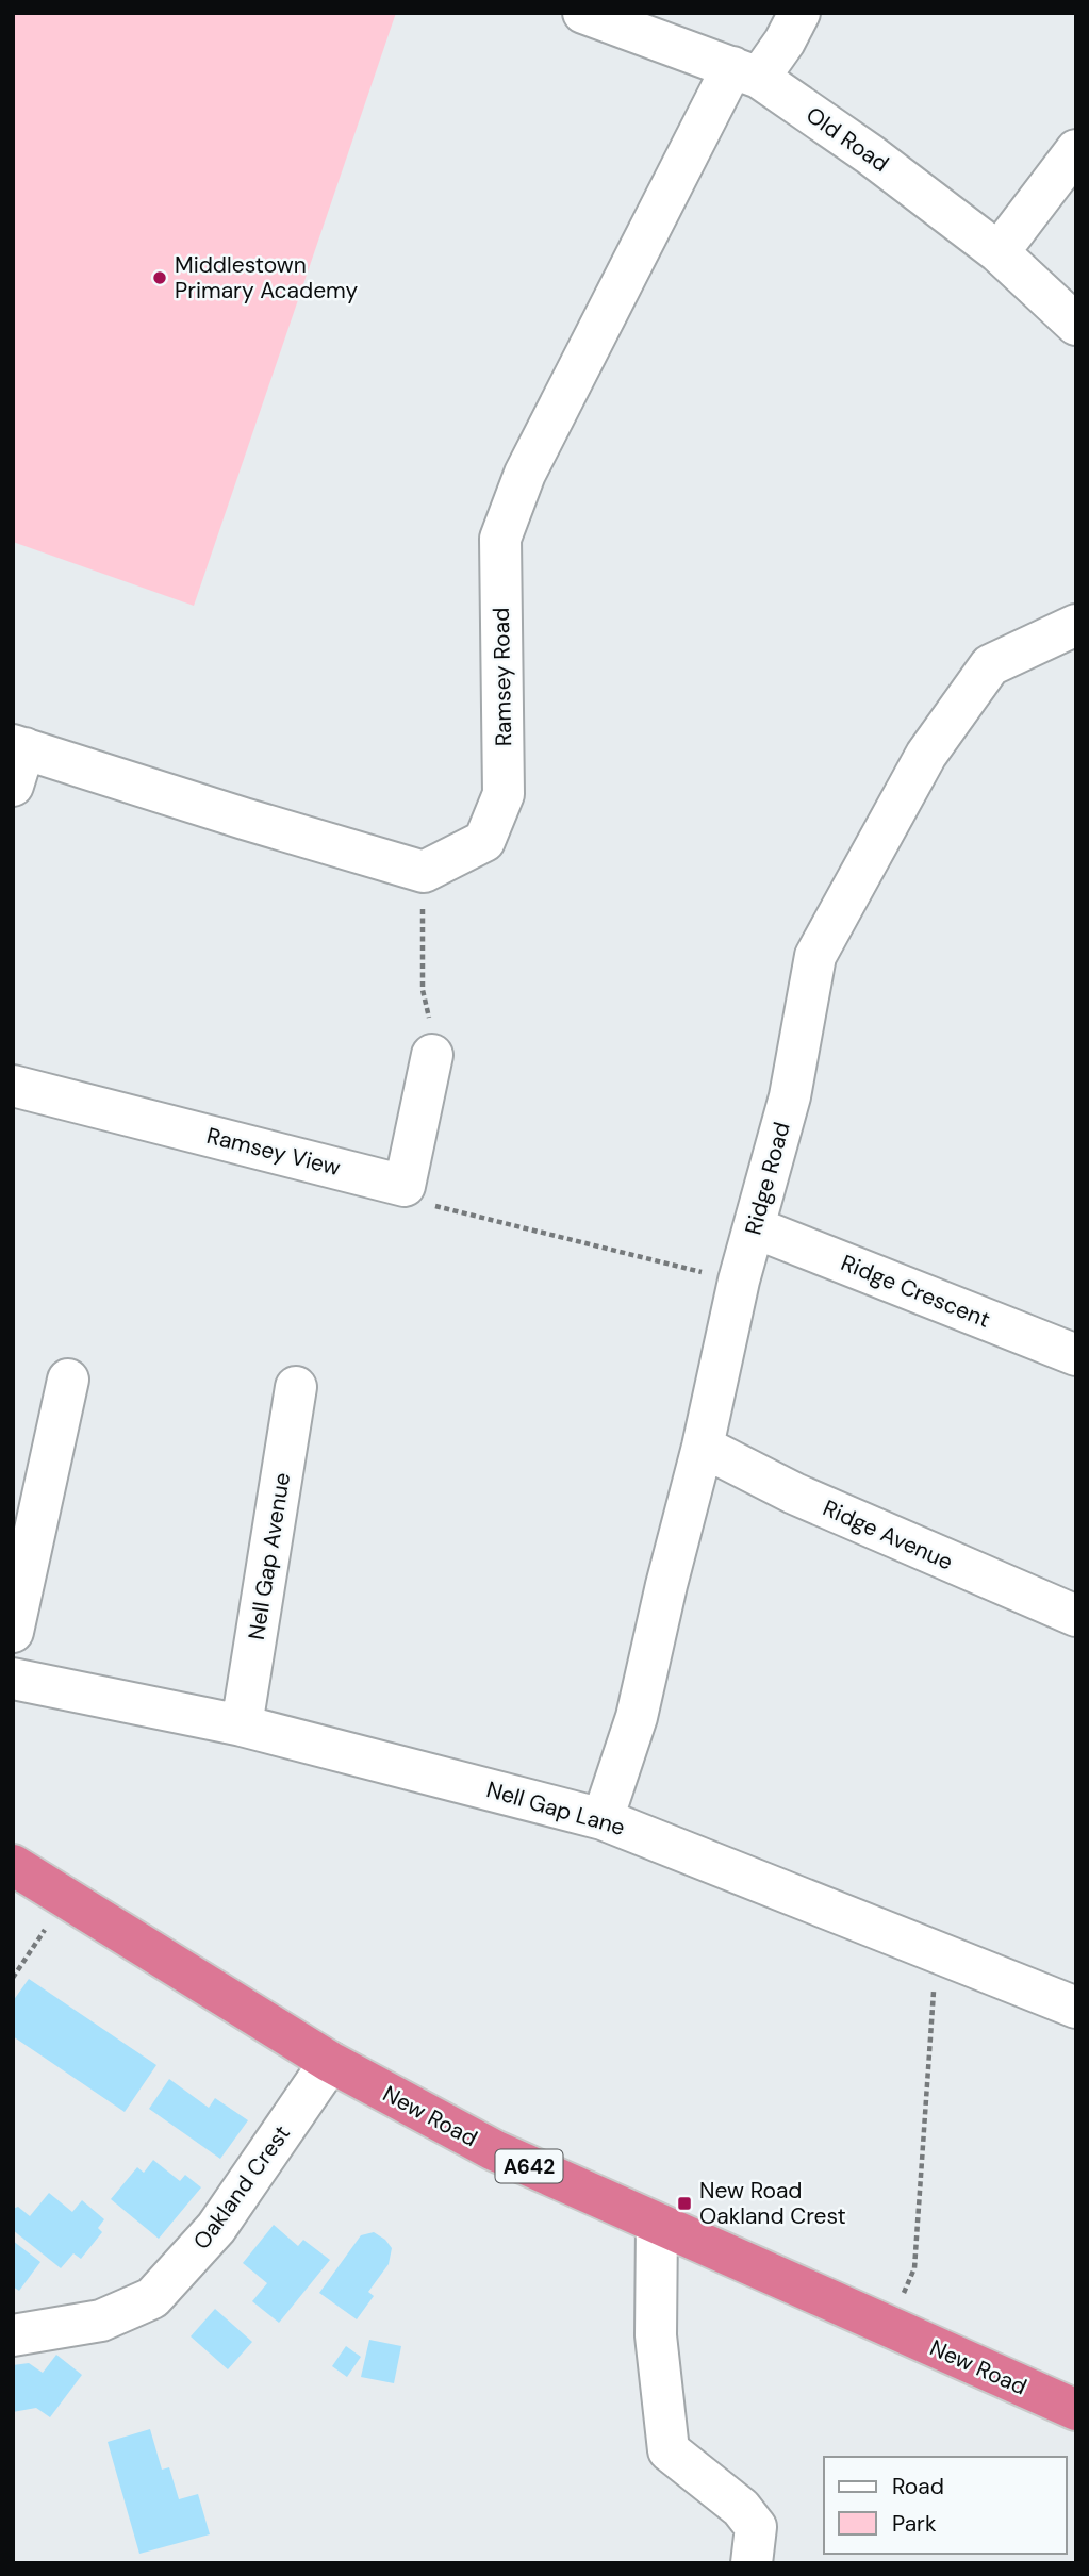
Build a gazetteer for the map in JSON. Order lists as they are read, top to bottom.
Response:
{
  "streets": {
    "highway": ["New Road", "A642"],
    "street": [
      "Old Road",
      "Ramsey Road",
      "Ramsey View",
      "Ridge Road",
      "Ridge Crescent",
      "Ridge Avenue",
      "Nell Gap Avenue",
      "Nell Gap Lane",
      "Oakland Crest"
    ]
  },
  "crossings": [
    ["Old Road", "Ramsey Road"],
    ["Ridge Road", "Ridge Crescent"],
    ["Ridge Road", "Ridge Avenue"],
    ["Ridge Road", "Nell Gap Lane"],
    ["Nell Gap Avenue", "Nell Gap Lane"],
    ["New Road", "Oakland Crest"]
  ],
  "places": {
    "other": ["Middlestown Primary Academy"],
    "transit": ["New Road Oakland Crest"]
  },
  "legend": ["Road", "Park"]
}
